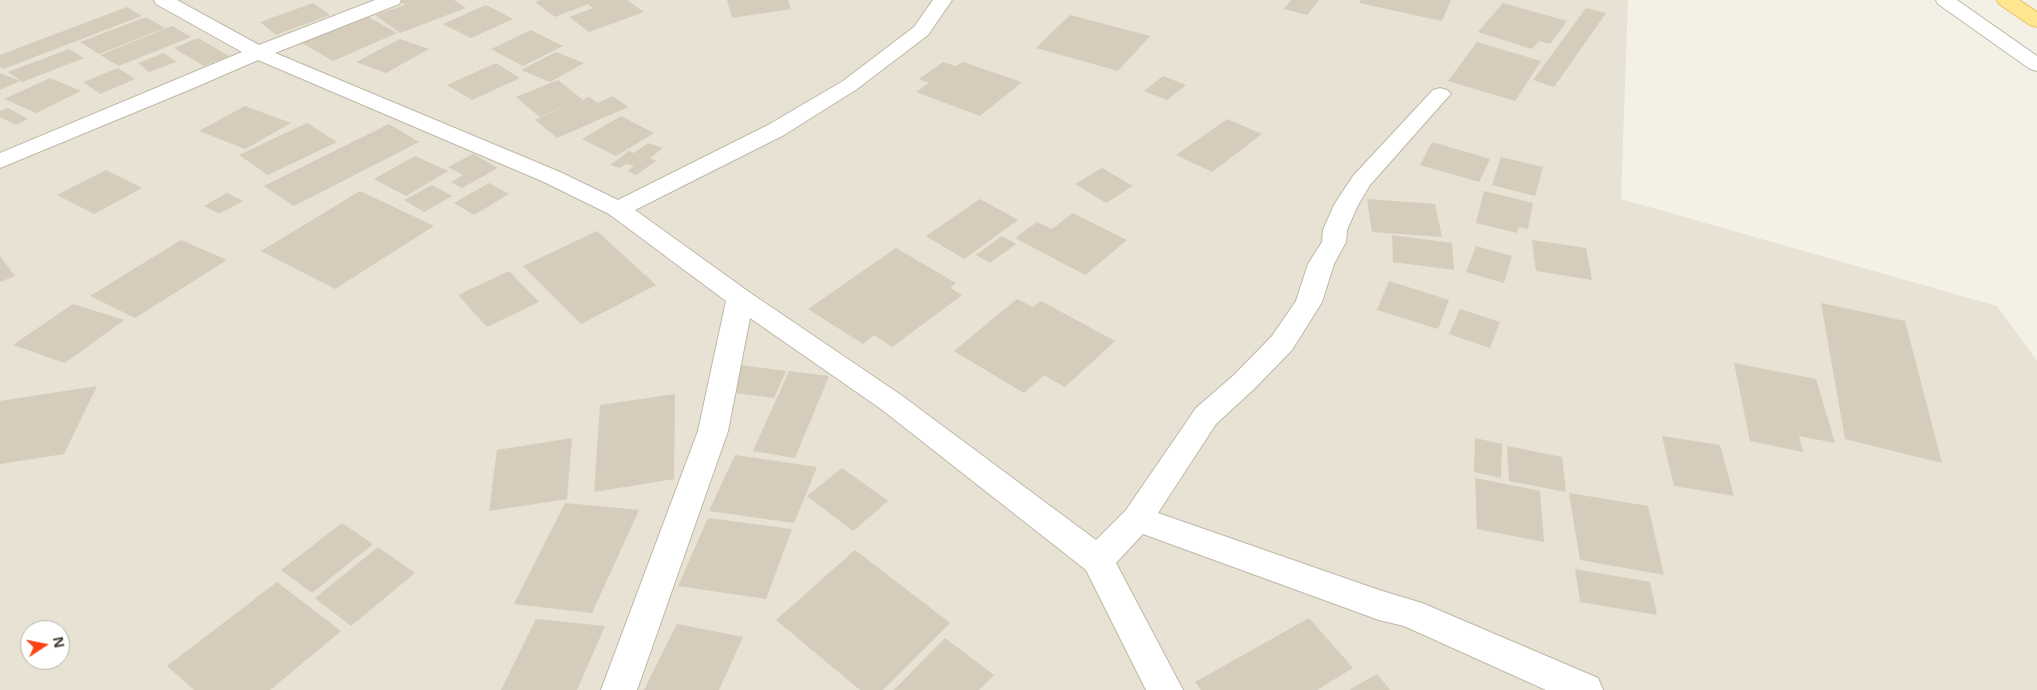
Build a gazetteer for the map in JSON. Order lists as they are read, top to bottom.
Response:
{
  "north": "right"
}
